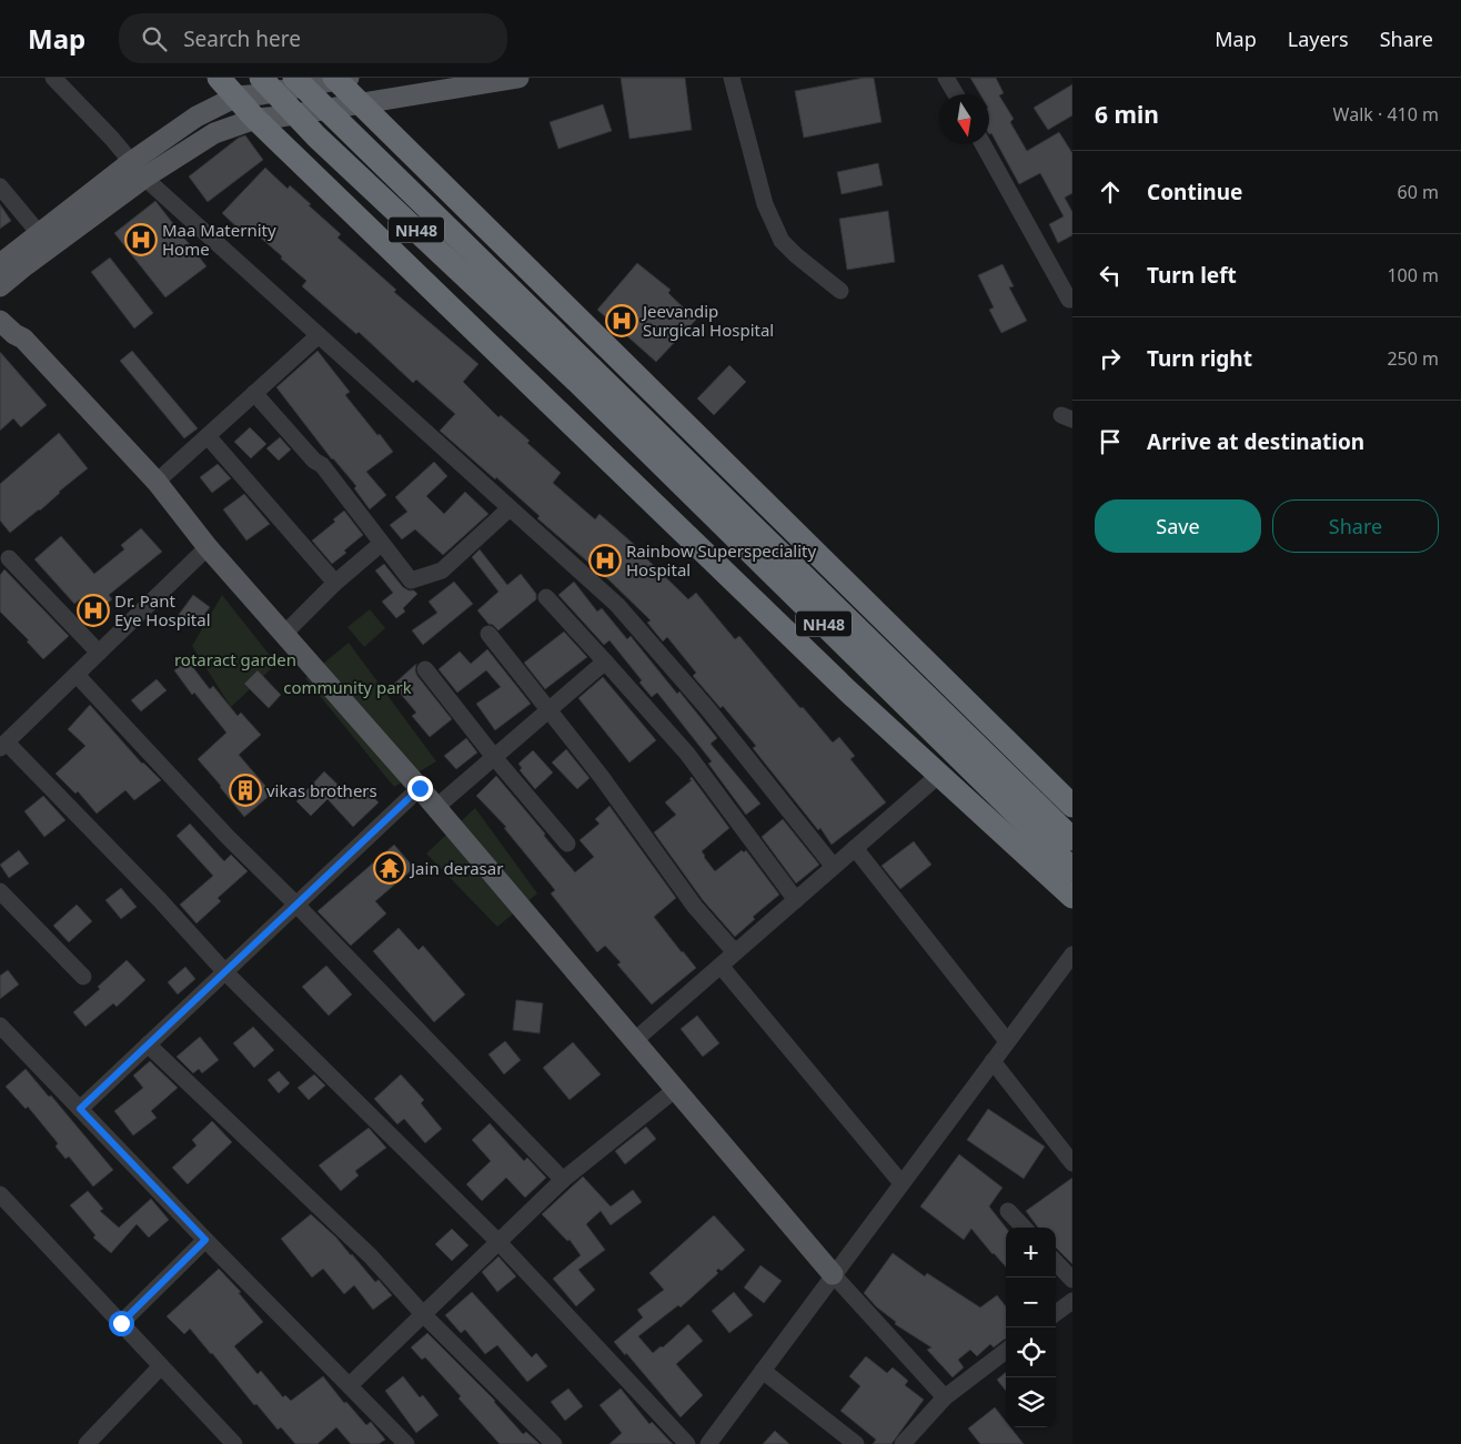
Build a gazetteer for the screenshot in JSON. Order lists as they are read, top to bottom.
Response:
{
  "streets": {
    "highway": ["NH48"]
  },
  "parks": ["rotaract garden", "community park"],
  "places": {
    "hospital": [
      "Maa Maternity Home",
      "Jeevandip Surgical Hospital",
      "Rainbow Superspeciality Hospital",
      "Dr. Pant Eye Hospital"
    ],
    "building": ["vikas brothers"],
    "temple": ["Jain derasar"]
  },
  "north": "bottom",
  "page": {
    "header": "Map",
    "search": "Search here",
    "nav": ["Map", "Layers", "Share"],
    "heading": ["6 min", "Walk · 410 m"],
    "list": [
      ["Continue", "60 m"],
      ["Turn left", "100 m"],
      ["Turn right", "250 m"],
      "Arrive at destination"
    ],
    "buttons": ["Save", "Share"],
    "map_buttons": ["+", "−"]
  }
}
